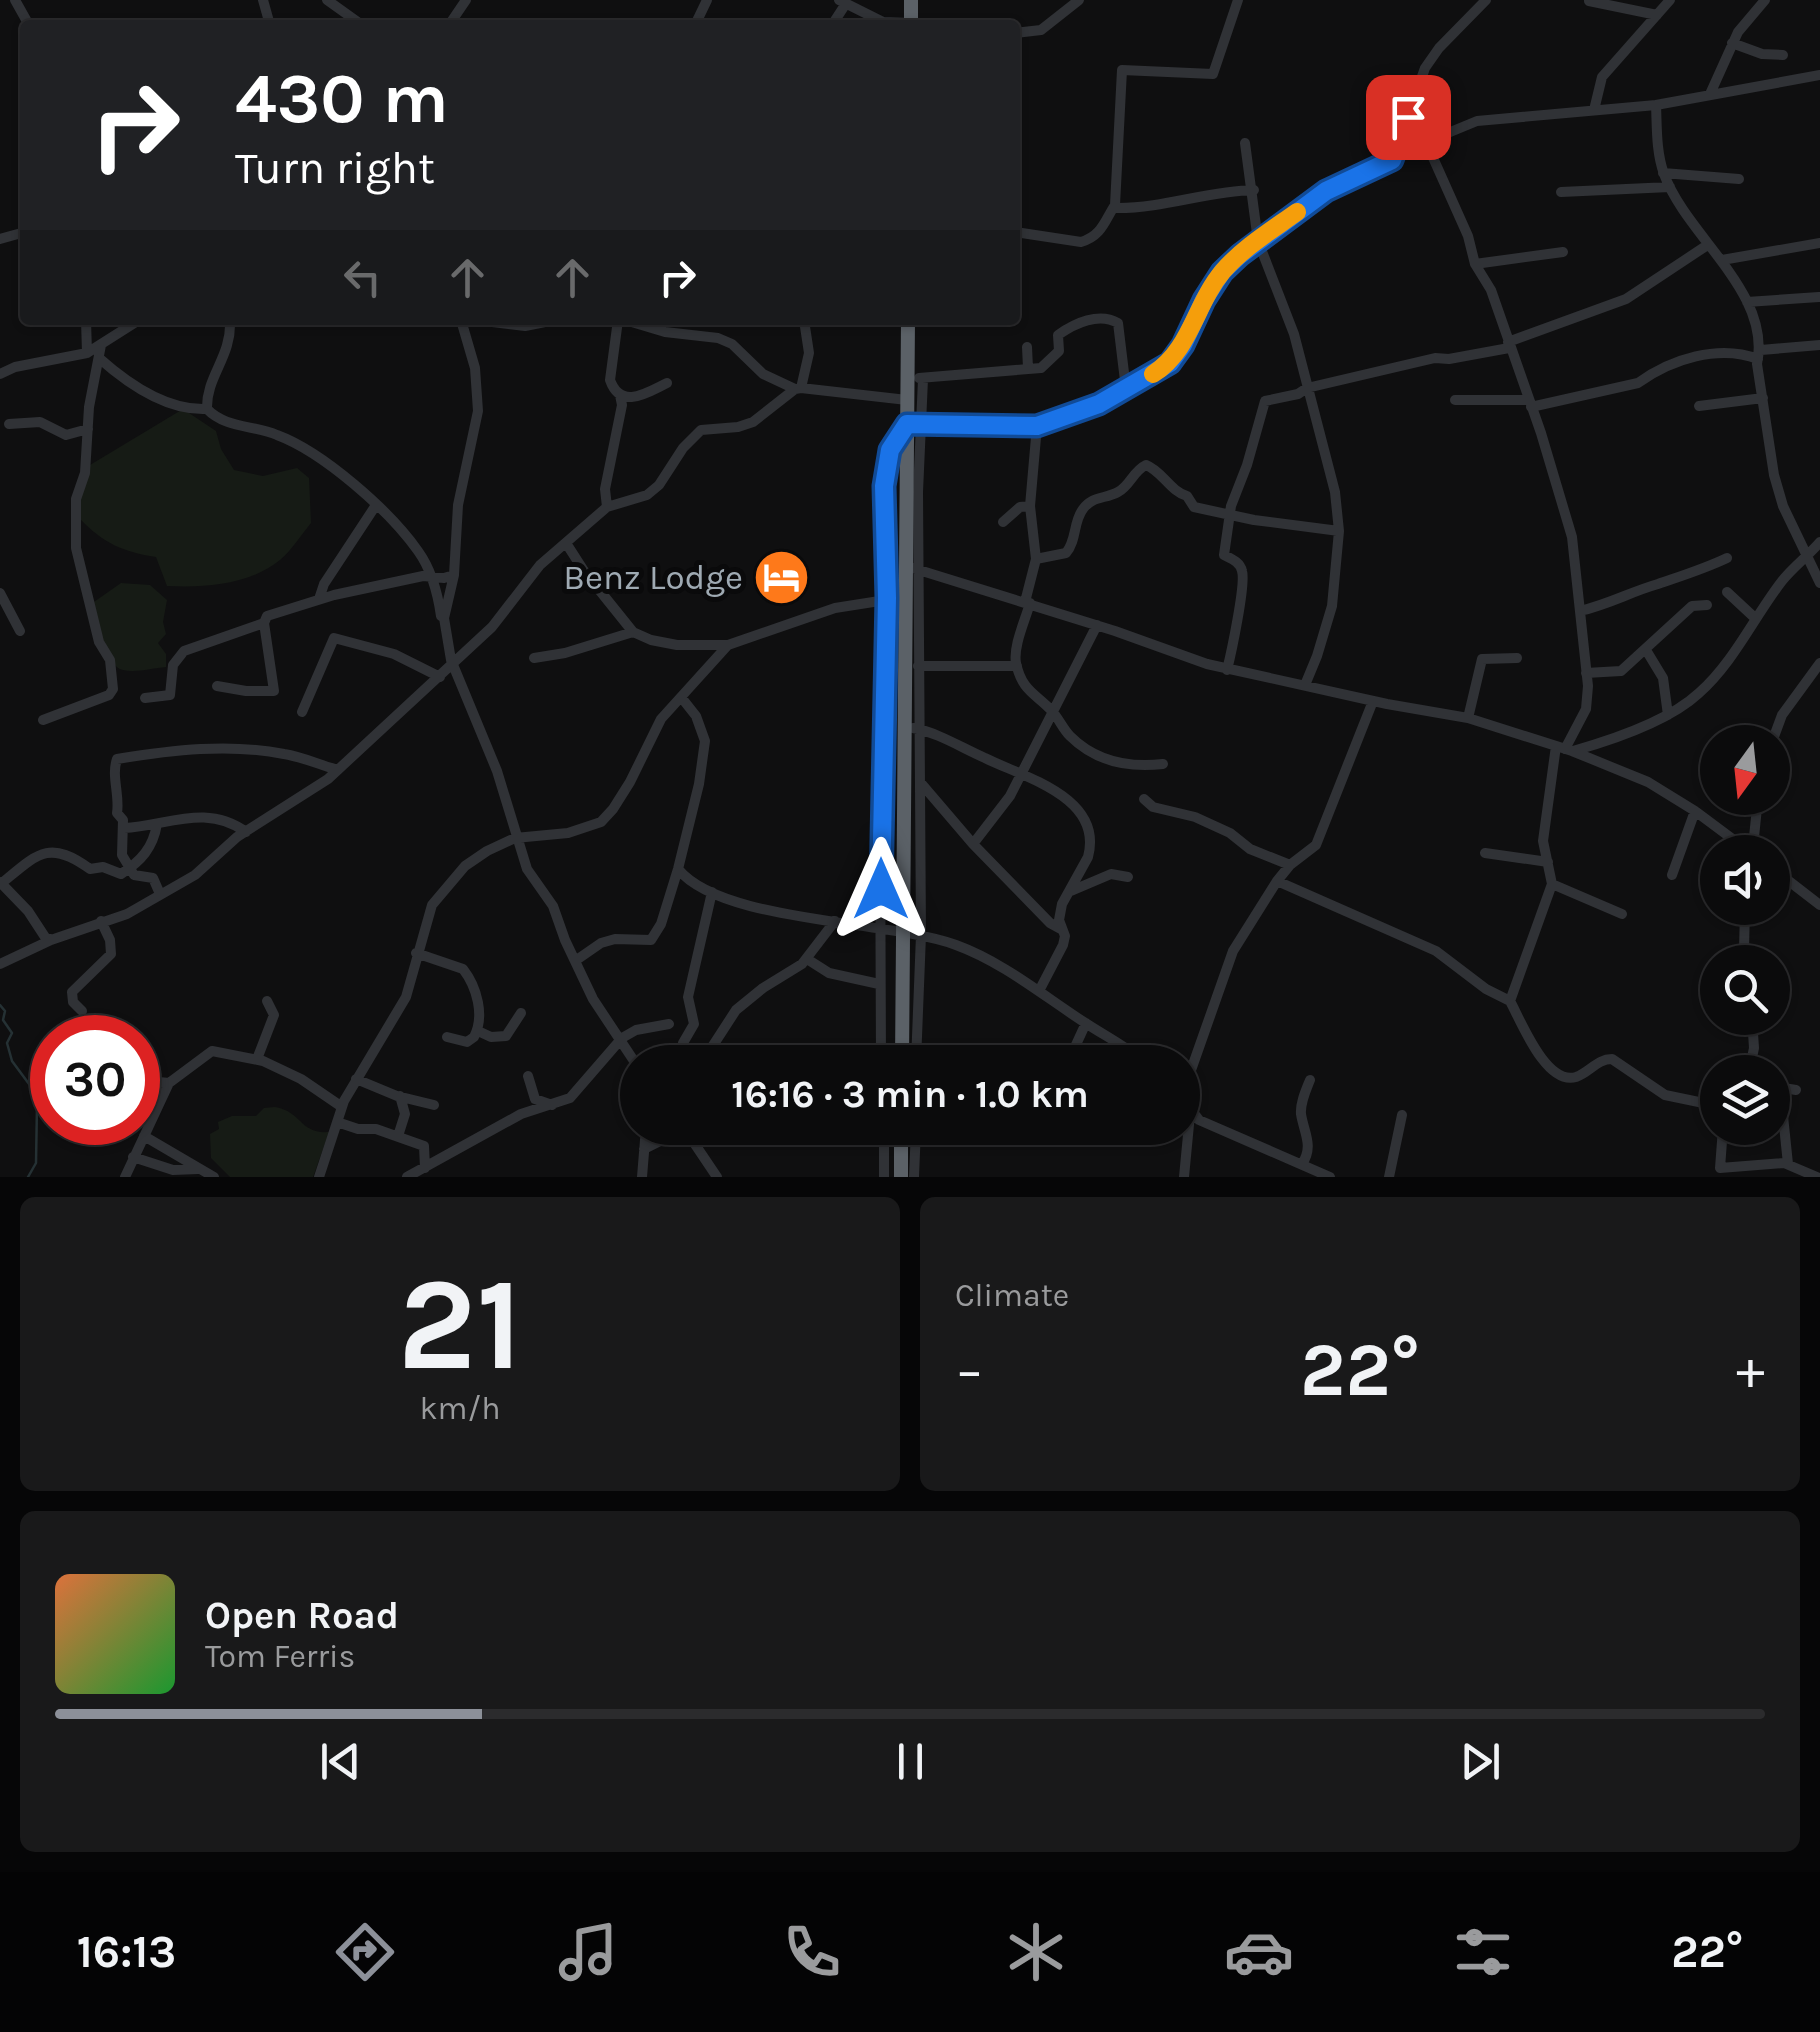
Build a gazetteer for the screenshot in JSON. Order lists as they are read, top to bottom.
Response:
{
  "places": {
    "hotel": ["Benz Lodge"]
  },
  "north": "bottom",
  "page": {
    "turn": ["430 m", "Turn right"],
    "limit": "30",
    "trip": "16:16 · 3 min · 1.0 km",
    "tile": [
      ["21", "km/h"],
      "Climate"
    ],
    "heat": ["−", "22°", "+"],
    "song": ["Open Road", "Tom Ferris"],
    "tabs": ["16:13", "22°"]
  }
}
